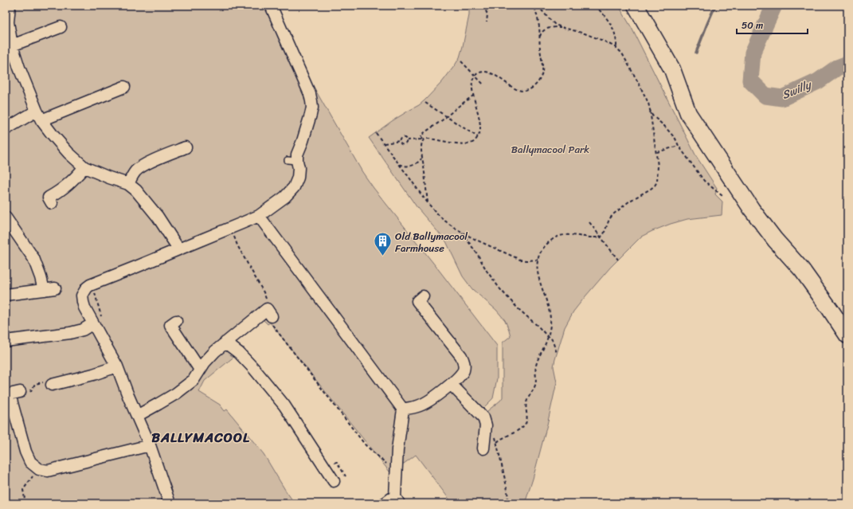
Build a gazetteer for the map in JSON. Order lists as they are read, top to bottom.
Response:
{
  "districts": ["BALLYMACOOL"],
  "water": ["Swilly"],
  "parks": ["Ballymacool Park"],
  "places": {
    "building": ["Old Ballymacool Farmhouse"]
  },
  "scale_bar": "50 m"
}
